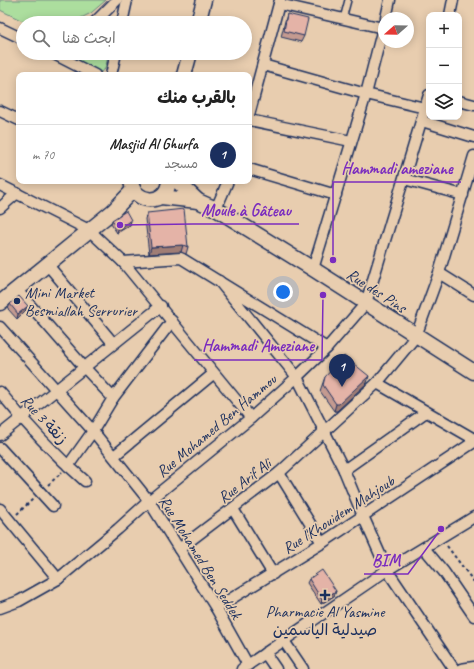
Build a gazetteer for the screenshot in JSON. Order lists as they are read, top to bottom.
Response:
{
  "streets": {
    "street": [
      "Rue des Pins",
      "Rue 3 زنقة",
      "Rue Mohamed Ben Hammou",
      "Rue Arif Ali",
      "Rue l'Khouidem Mahjoub",
      "Rue Mohamed Ben Seddek"
    ]
  },
  "crossings": [
    ["Rue des Pins", "Rue Mohamed Ben Hammou"],
    ["Rue des Pins", "Rue Arif Ali"],
    ["Rue Mohamed Ben Hammou", "Rue Mohamed Ben Seddek"],
    ["Rue Arif Ali", "Rue Mohamed Ben Seddek"],
    ["Rue l'Khouidem Mahjoub", "Rue Mohamed Ben Seddek"]
  ],
  "places": {
    "other": [
      "Moule à Gâteau",
      "Hammadi ameziane",
      "Hammadi Ameziane",
      "Mini Market Besmiallah Serrurier",
      "BIM"
    ],
    "health": ["Pharmacie Al Yasmine صيدلية الياسمين"]
  },
  "north": "left",
  "page": {
    "map_buttons": ["+", "−"],
    "search": "ابحث هنا",
    "heading": "بالقرب منك",
    "list": [
      {
        "mark": "1",
        "name": "Masjid Al Ghurfa",
        "note": "مسجد",
        "value": "70 m"
      }
    ],
    "pins": "1"
  }
}
